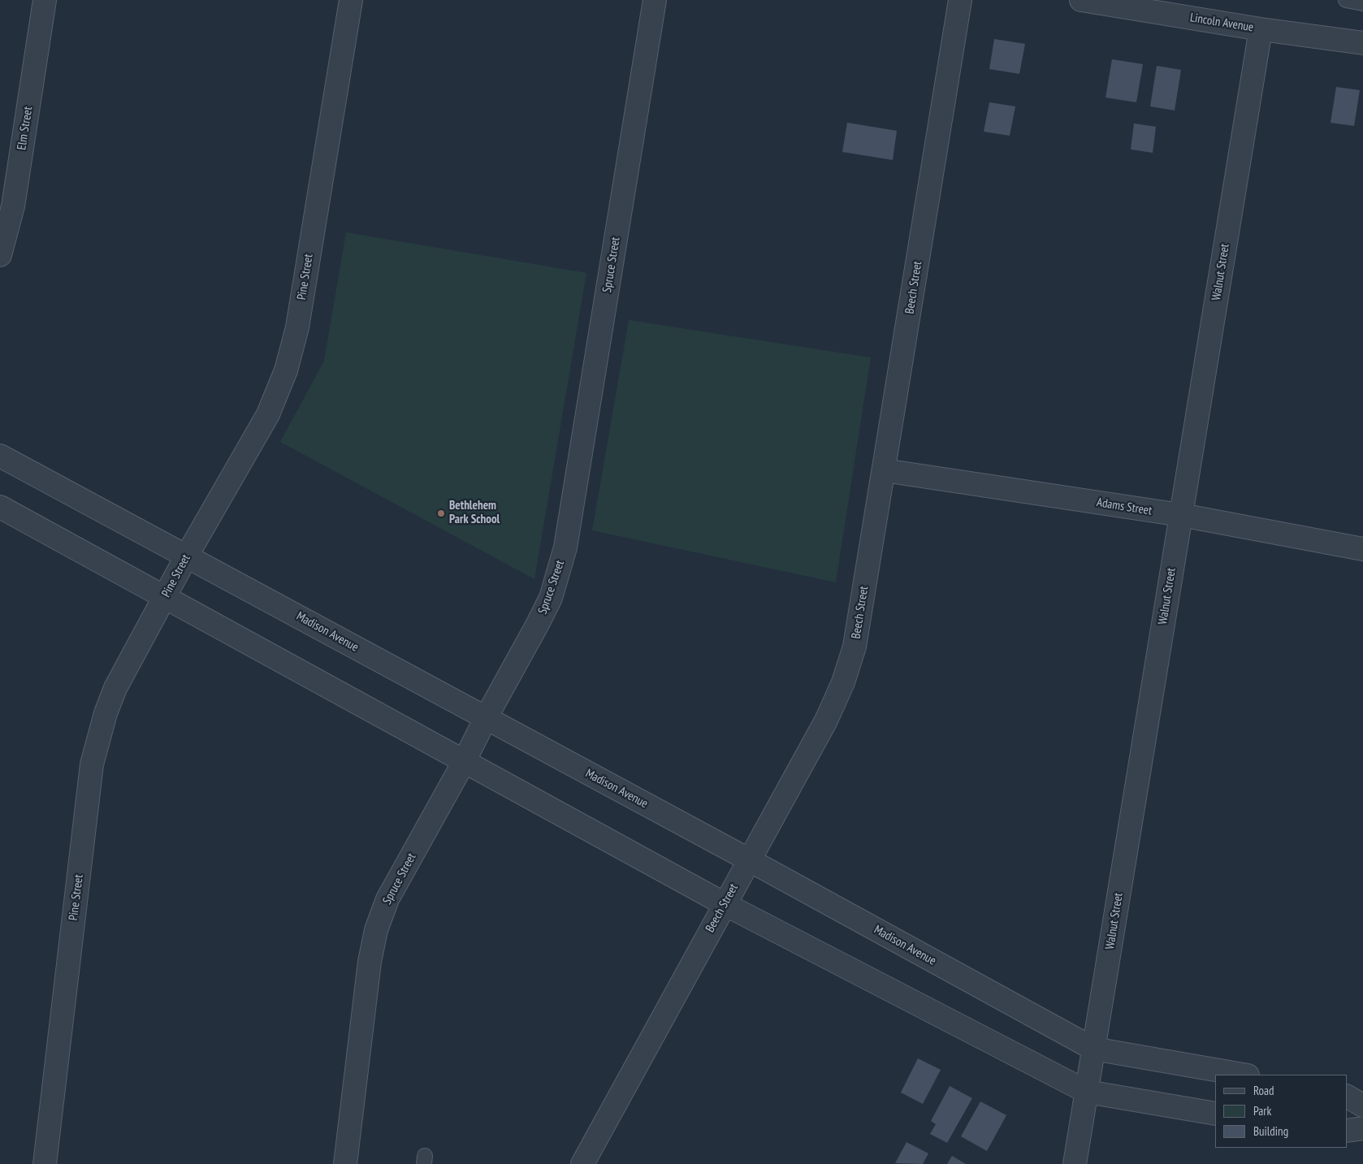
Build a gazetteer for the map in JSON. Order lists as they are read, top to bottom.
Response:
{
  "streets": {
    "street": [
      "Lincoln Avenue",
      "Elm Street",
      "Spruce Street",
      "Walnut Street",
      "Pine Street",
      "Beech Street",
      "Adams Street",
      "Madison Avenue"
    ]
  },
  "crossings": [
    ["Lincoln Avenue", "Walnut Street"],
    ["Spruce Street", "Madison Avenue"],
    ["Walnut Street", "Adams Street"],
    ["Walnut Street", "Madison Avenue"],
    ["Pine Street", "Madison Avenue"],
    ["Beech Street", "Adams Street"],
    ["Beech Street", "Madison Avenue"]
  ],
  "places": ["Bethlehem Park School"],
  "legend": ["Road", "Park", "Building"]
}
